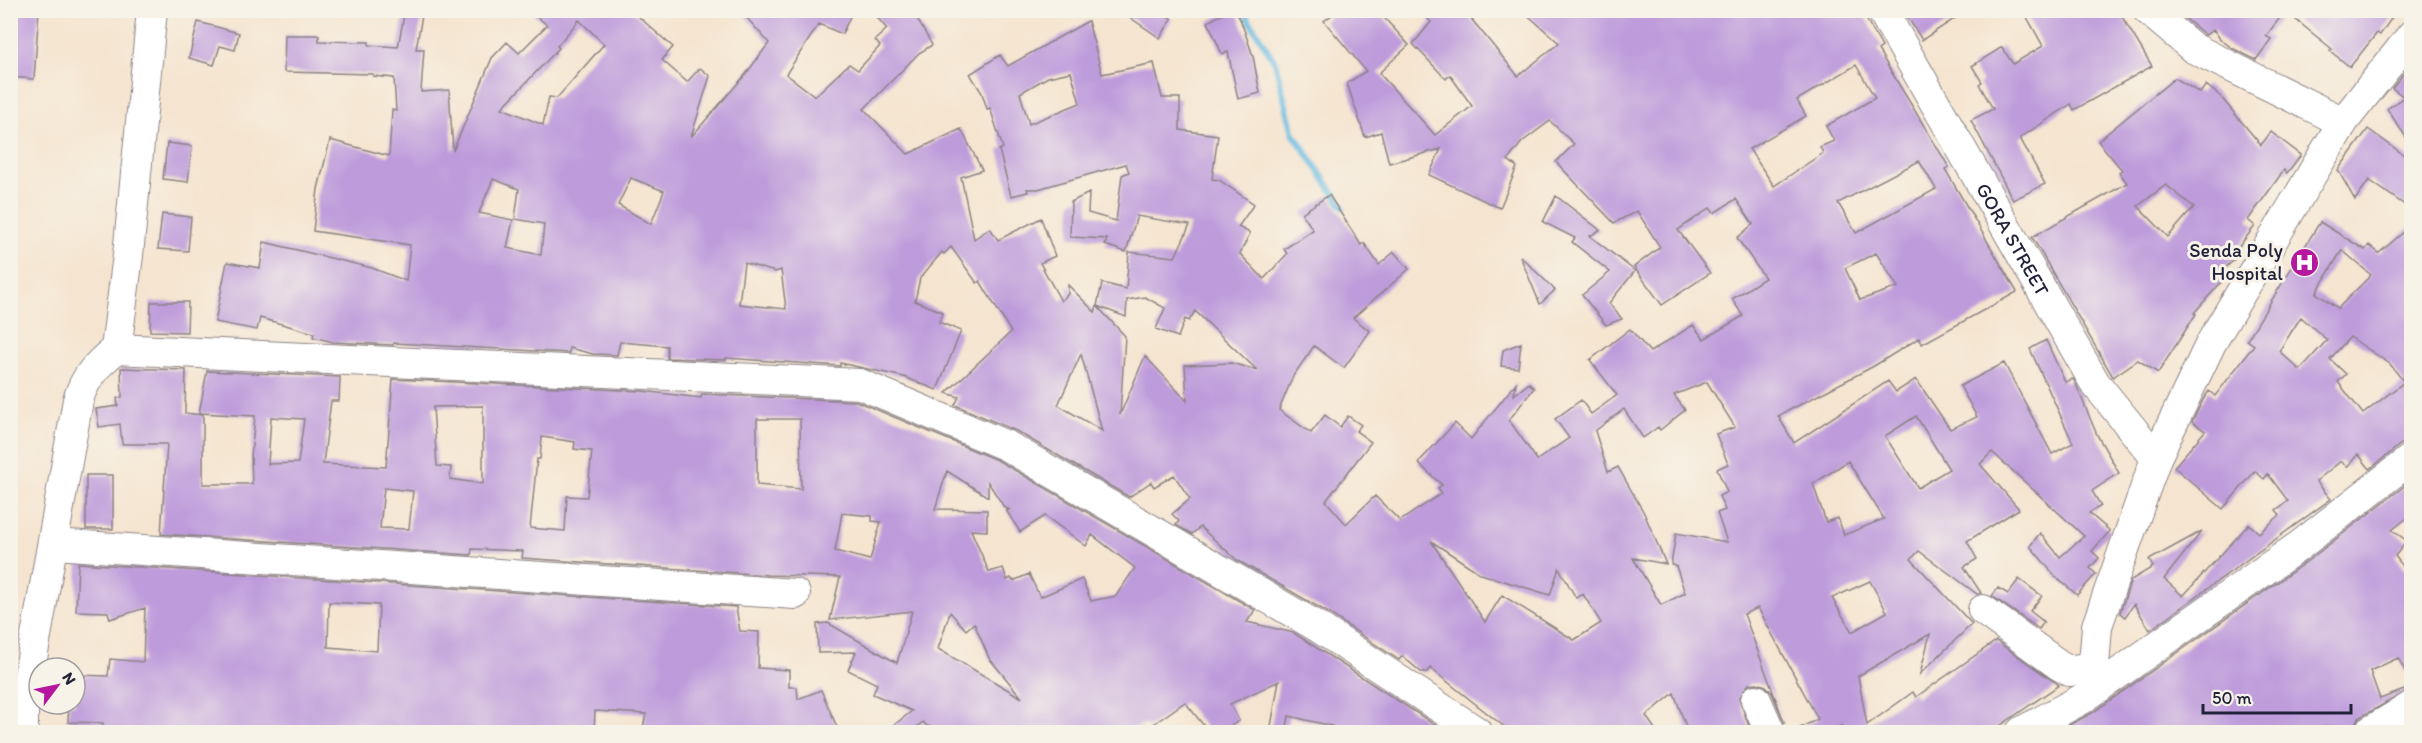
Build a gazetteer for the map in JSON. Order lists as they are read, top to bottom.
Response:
{
  "streets": {
    "street": ["GORA STREET"]
  },
  "places": {
    "hospital": ["Senda Poly Hospital"]
  },
  "scale_bar": "50 m",
  "north": "top right"
}
